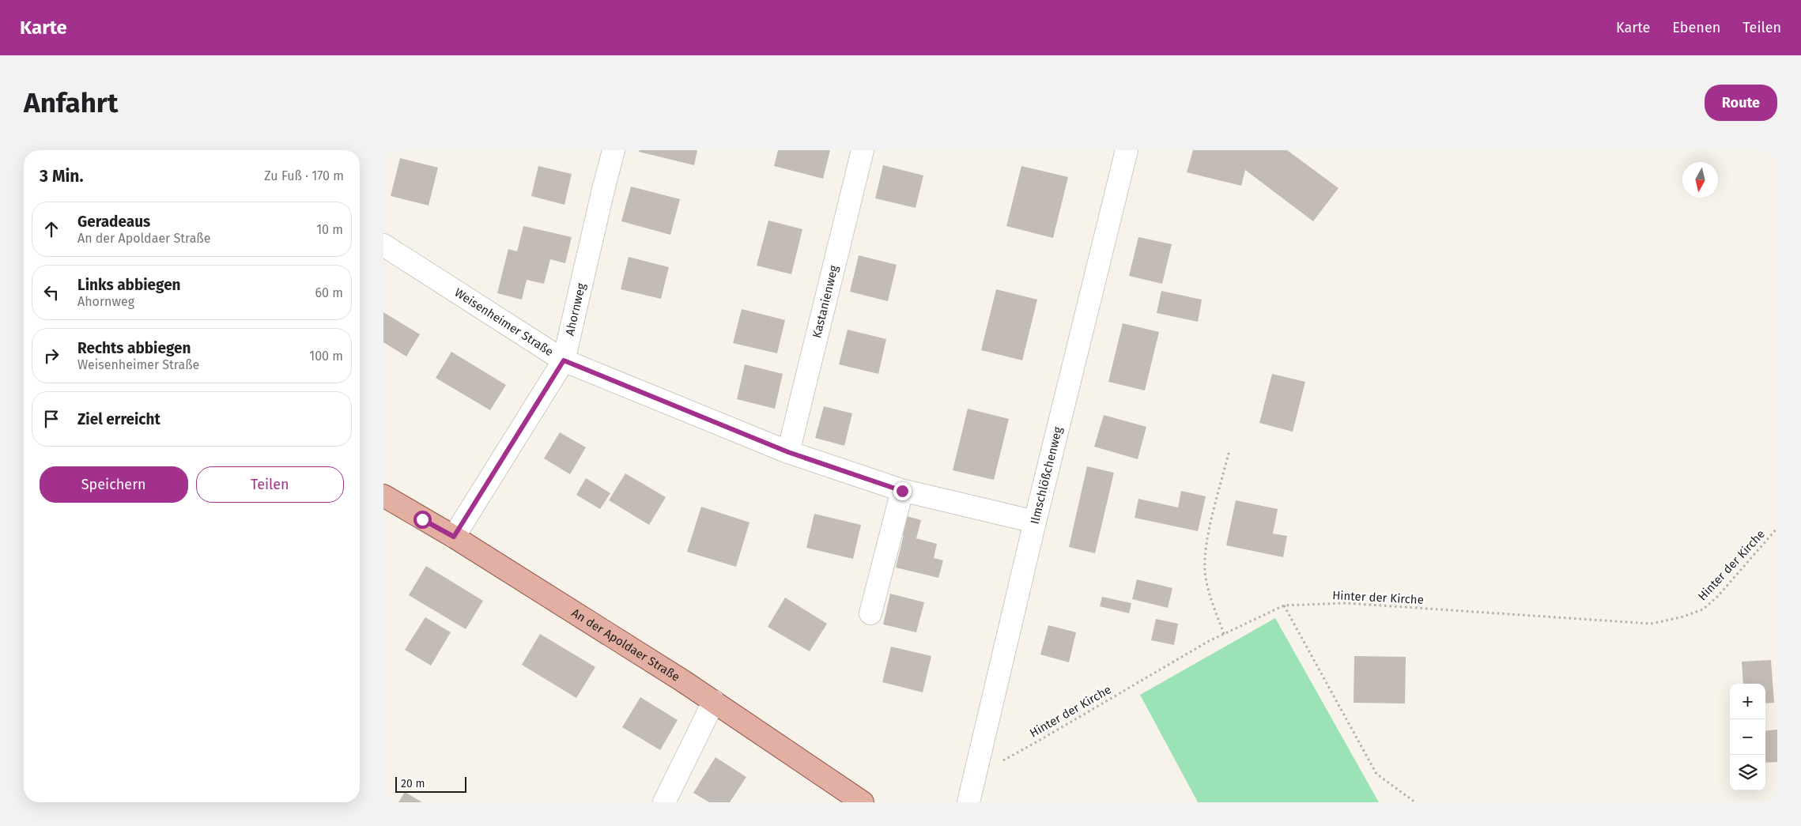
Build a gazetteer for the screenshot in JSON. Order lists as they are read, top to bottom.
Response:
{
  "streets": {
    "main road": ["An der Apoldaer Straße"],
    "street": [
      "Kastanienweg",
      "Ahornweg",
      "Weisenheimer Straße",
      "Ilmschlößchenweg"
    ],
    "path": ["Hinter der Kirche"]
  },
  "crossings": [
    ["Kastanienweg", "Weisenheimer Straße"],
    ["Ahornweg", "Weisenheimer Straße"],
    ["Ahornweg", "An der Apoldaer Straße"],
    ["Weisenheimer Straße", "Ilmschlößchenweg"],
    ["Ilmschlößchenweg", "Hinter der Kirche"]
  ],
  "scale_bar": "20 m",
  "north": "bottom",
  "page": {
    "header": "Karte",
    "nav": ["Karte", "Ebenen", "Teilen"],
    "buttons": [
      "Route",
      ["Speichern", "Teilen"]
    ],
    "title": "Anfahrt",
    "heading": ["3 Min.", "Zu Fuß · 170 m"],
    "list": [
      ["Geradeaus", "An der Apoldaer Straße", "10 m"],
      ["Links abbiegen", "Ahornweg", "60 m"],
      ["Rechts abbiegen", "Weisenheimer Straße", "100 m"],
      "Ziel erreicht"
    ],
    "map_buttons": ["+", "−"],
    "scale": "20 m"
  }
}
